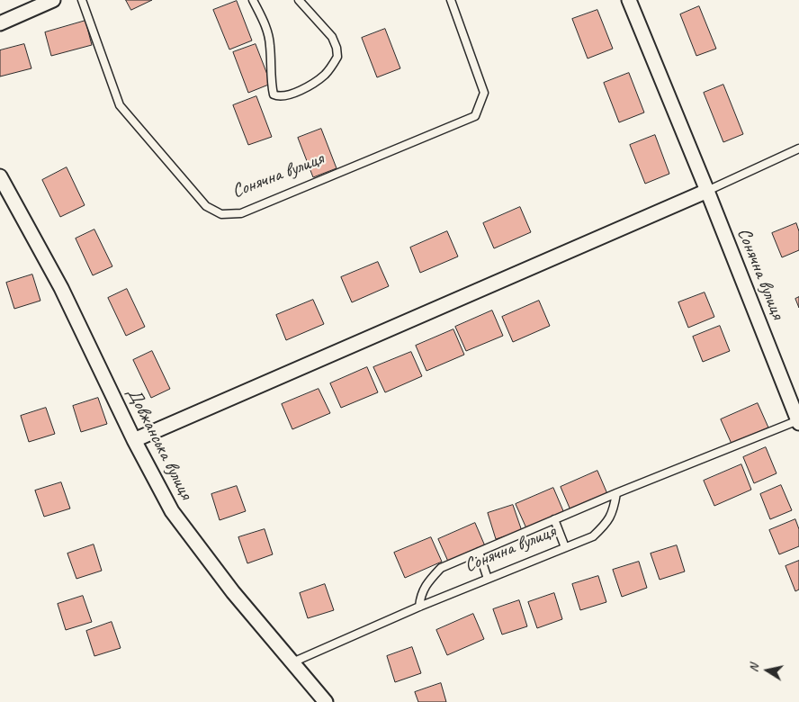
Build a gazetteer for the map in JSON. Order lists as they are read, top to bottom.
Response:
{
  "streets": {
    "street": ["Сонячна вулиця", "Довжанська вулиця"]
  },
  "crossings": [
    ["Сонячна вулиця", "Довжанська вулиця"]
  ],
  "north": "left"
}
